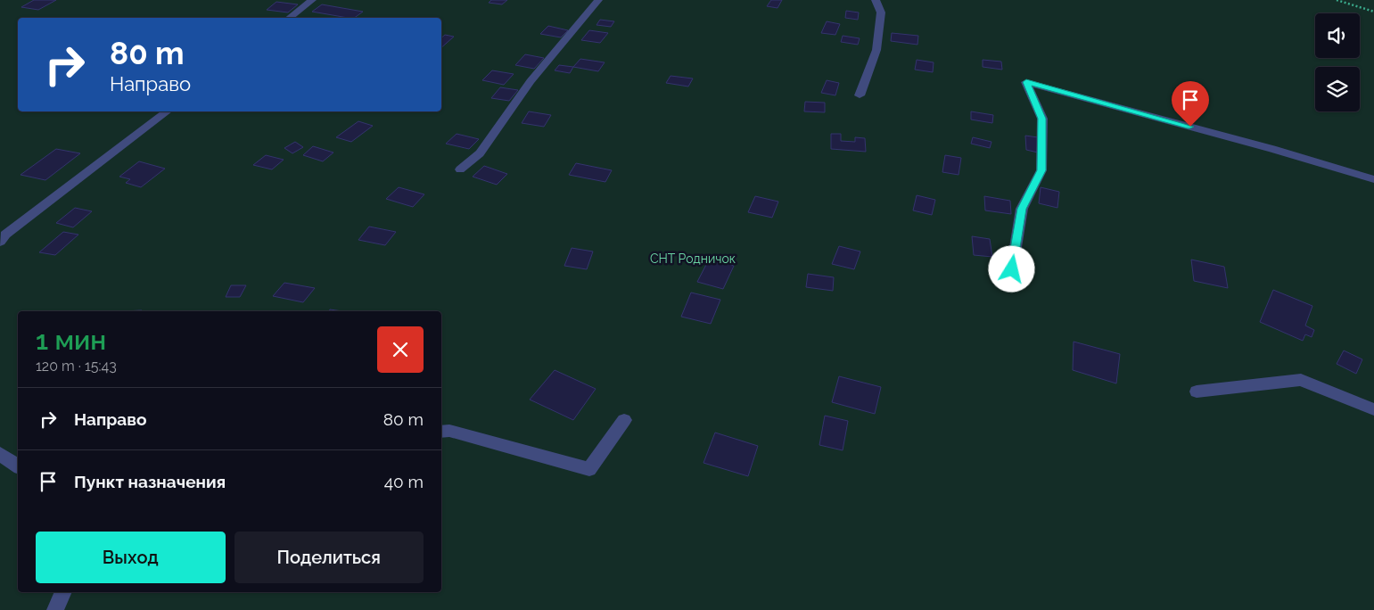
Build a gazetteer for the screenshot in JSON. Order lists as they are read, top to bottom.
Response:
{
  "parks": ["СНТ Родничок"],
  "page": {
    "turn": ["80 m", "Направо"],
    "heading": ["1 мин", "120 m · 15:43"],
    "list": [
      {
        "name": "Направо",
        "value": "80 m"
      },
      {
        "name": "Пункт назначения",
        "value": "40 m"
      }
    ],
    "buttons": ["Выход", "Поделиться"]
  }
}
